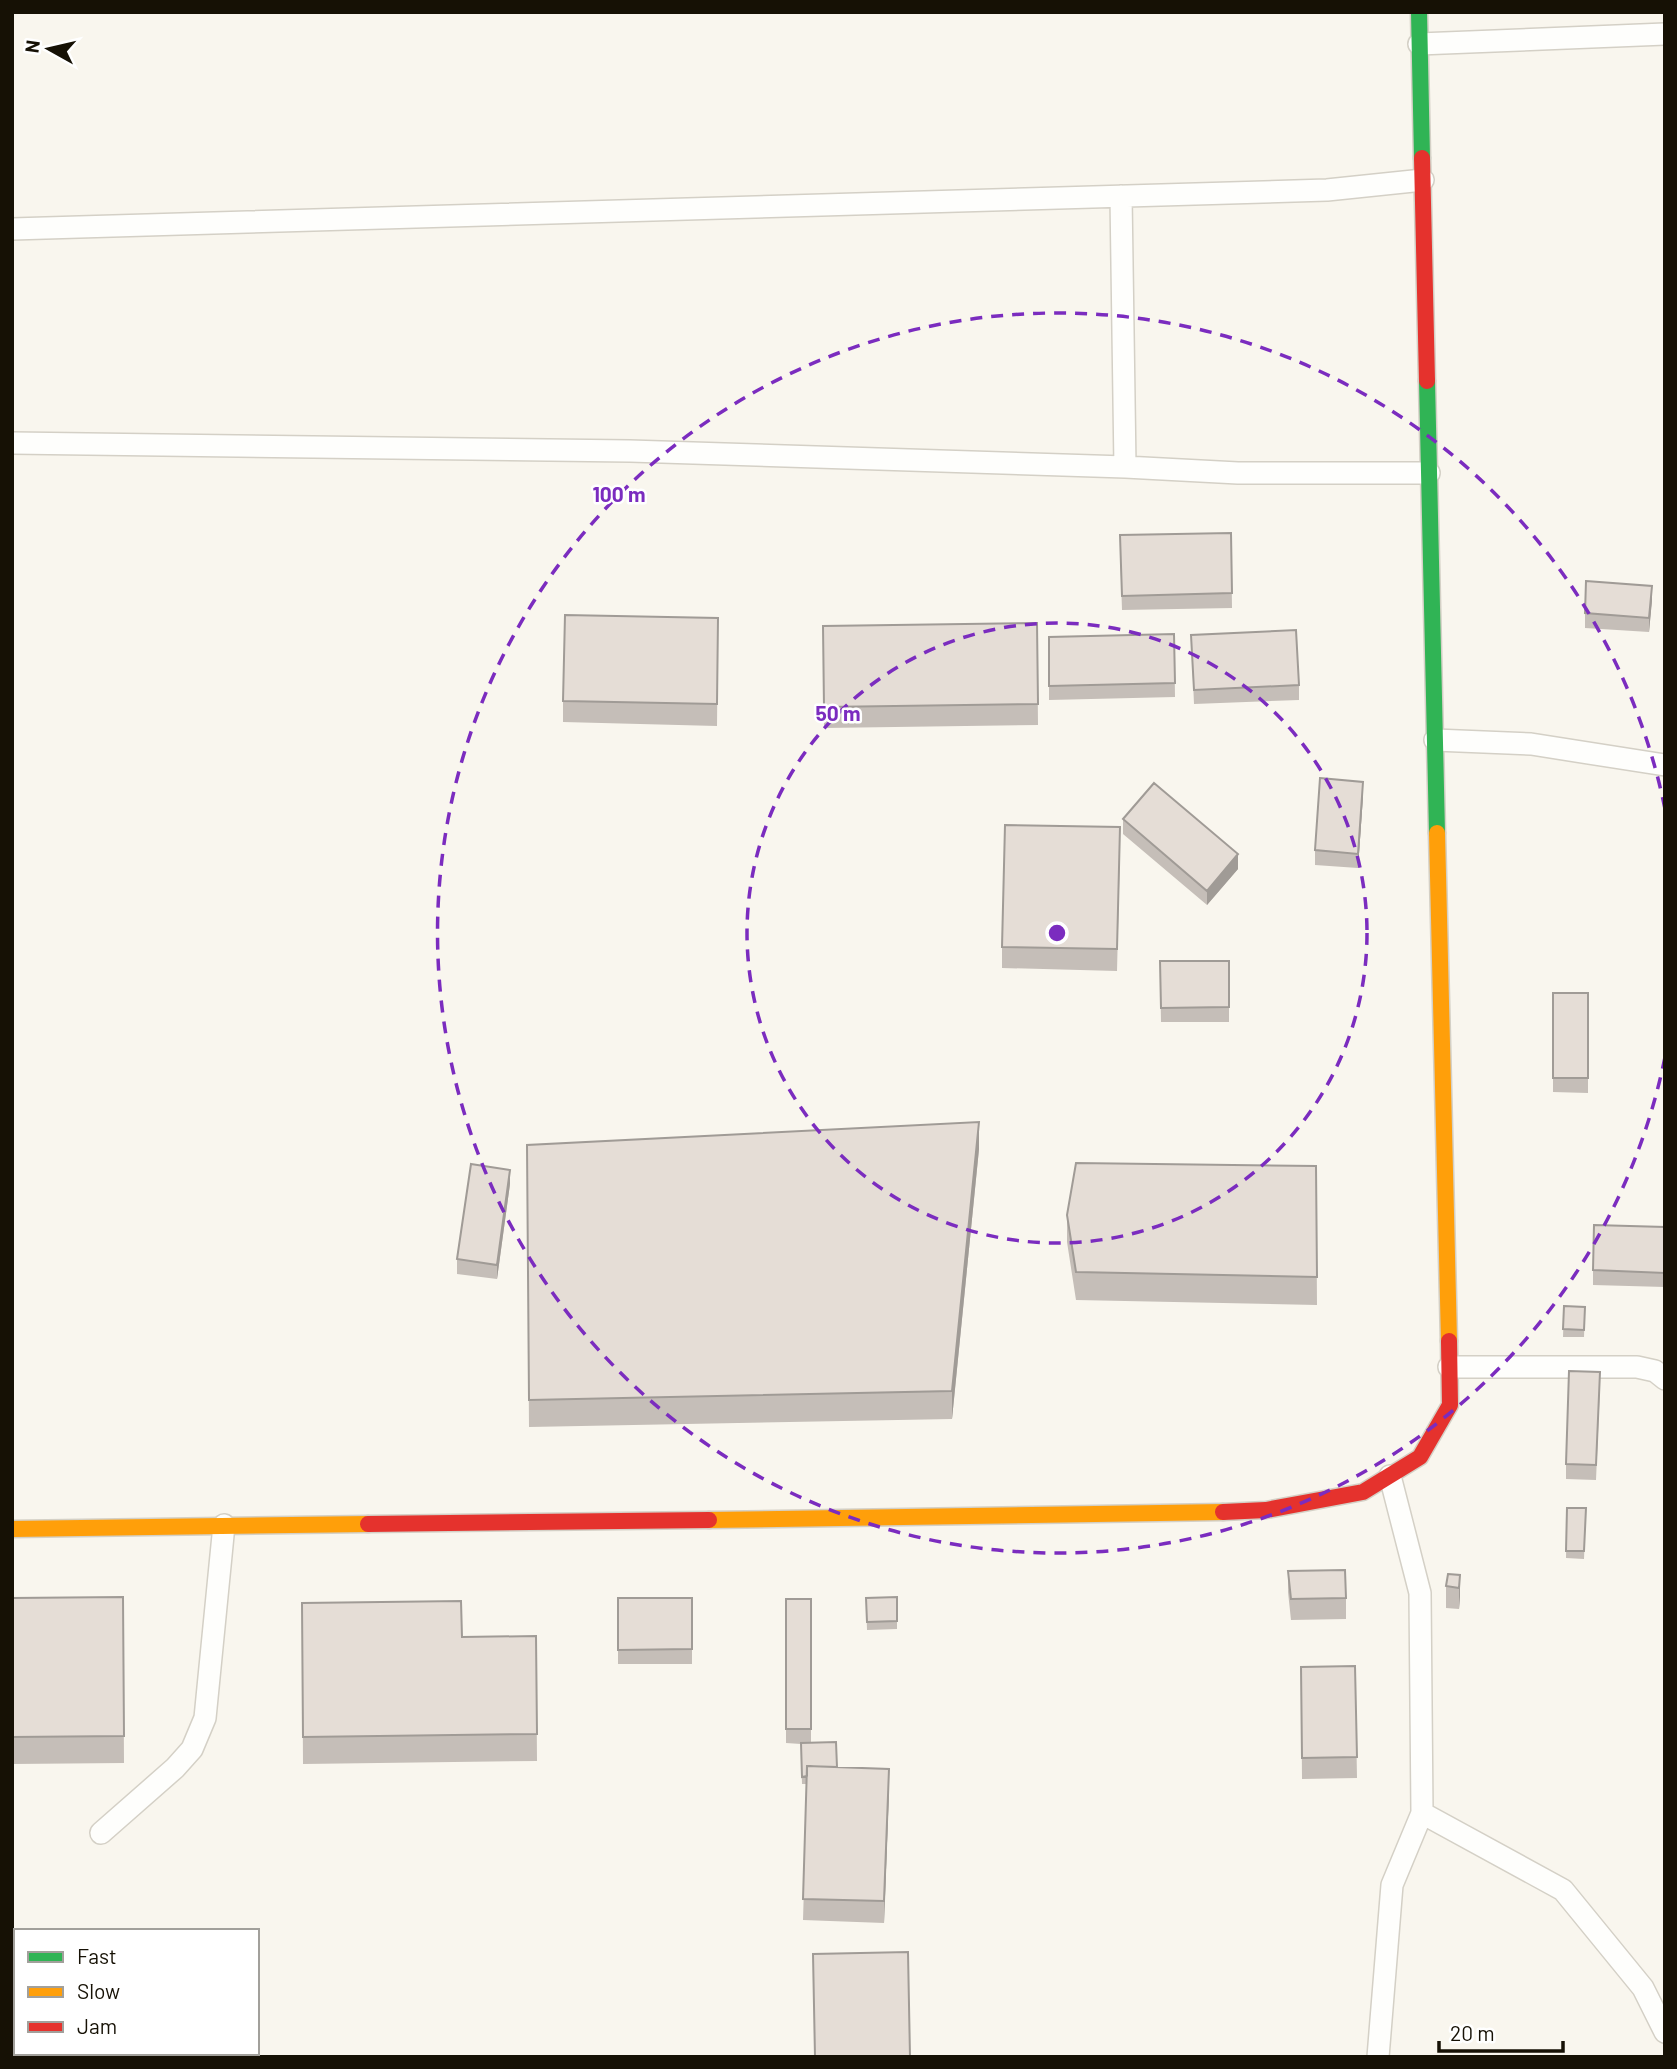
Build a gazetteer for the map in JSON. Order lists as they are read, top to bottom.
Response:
{
  "legend": ["Fast", "Slow", "Jam"],
  "scale_bar": "20 m",
  "north": "left",
  "rings": ["100 m", "50 m"]
}
